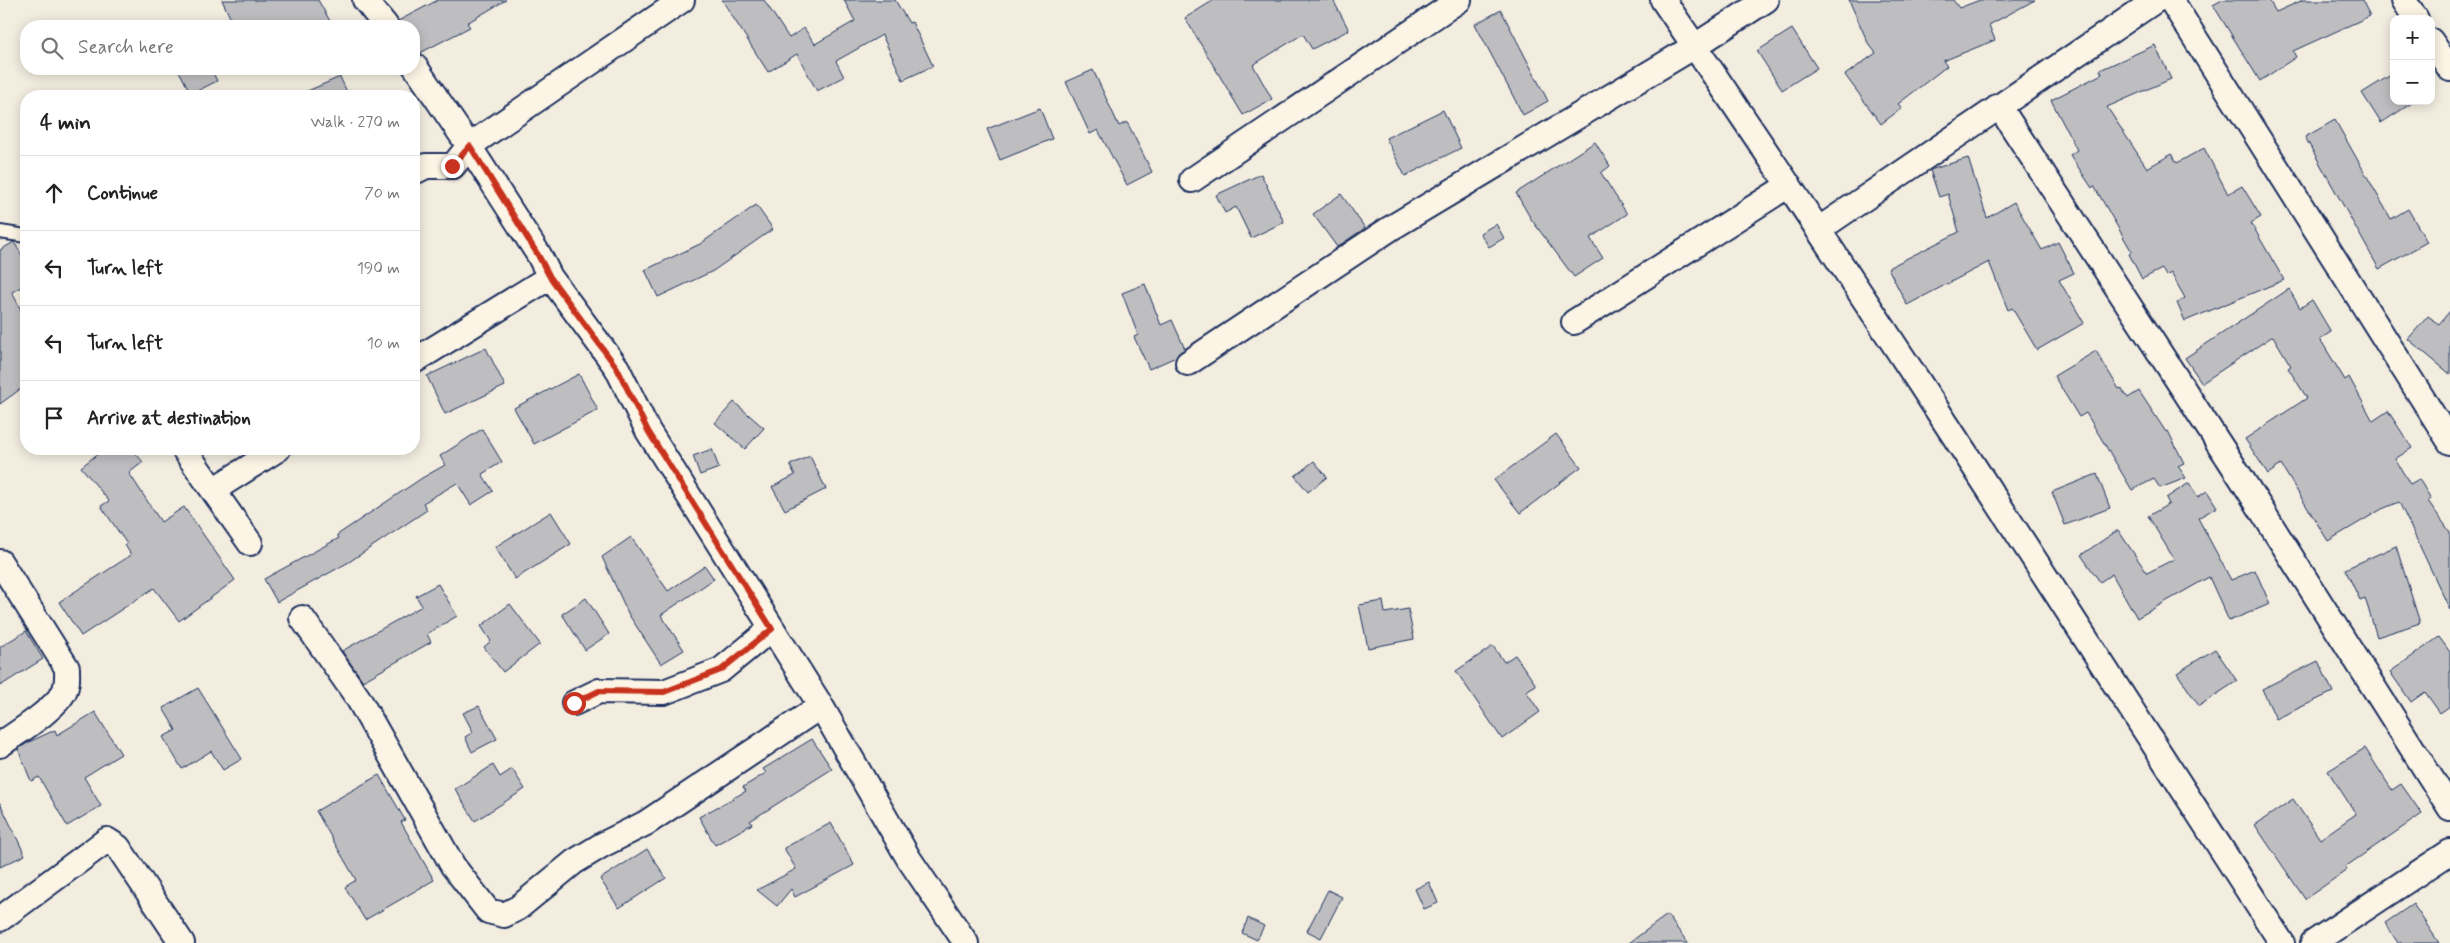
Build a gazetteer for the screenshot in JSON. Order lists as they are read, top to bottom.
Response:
{
  "page": {
    "map_buttons": ["+", "−"],
    "search": "Search here",
    "heading": ["4 min", "Walk · 270 m"],
    "list": [
      ["Continue", "70 m"],
      ["Turn left", "190 m"],
      ["Turn left", "10 m"],
      "Arrive at destination"
    ]
  }
}
